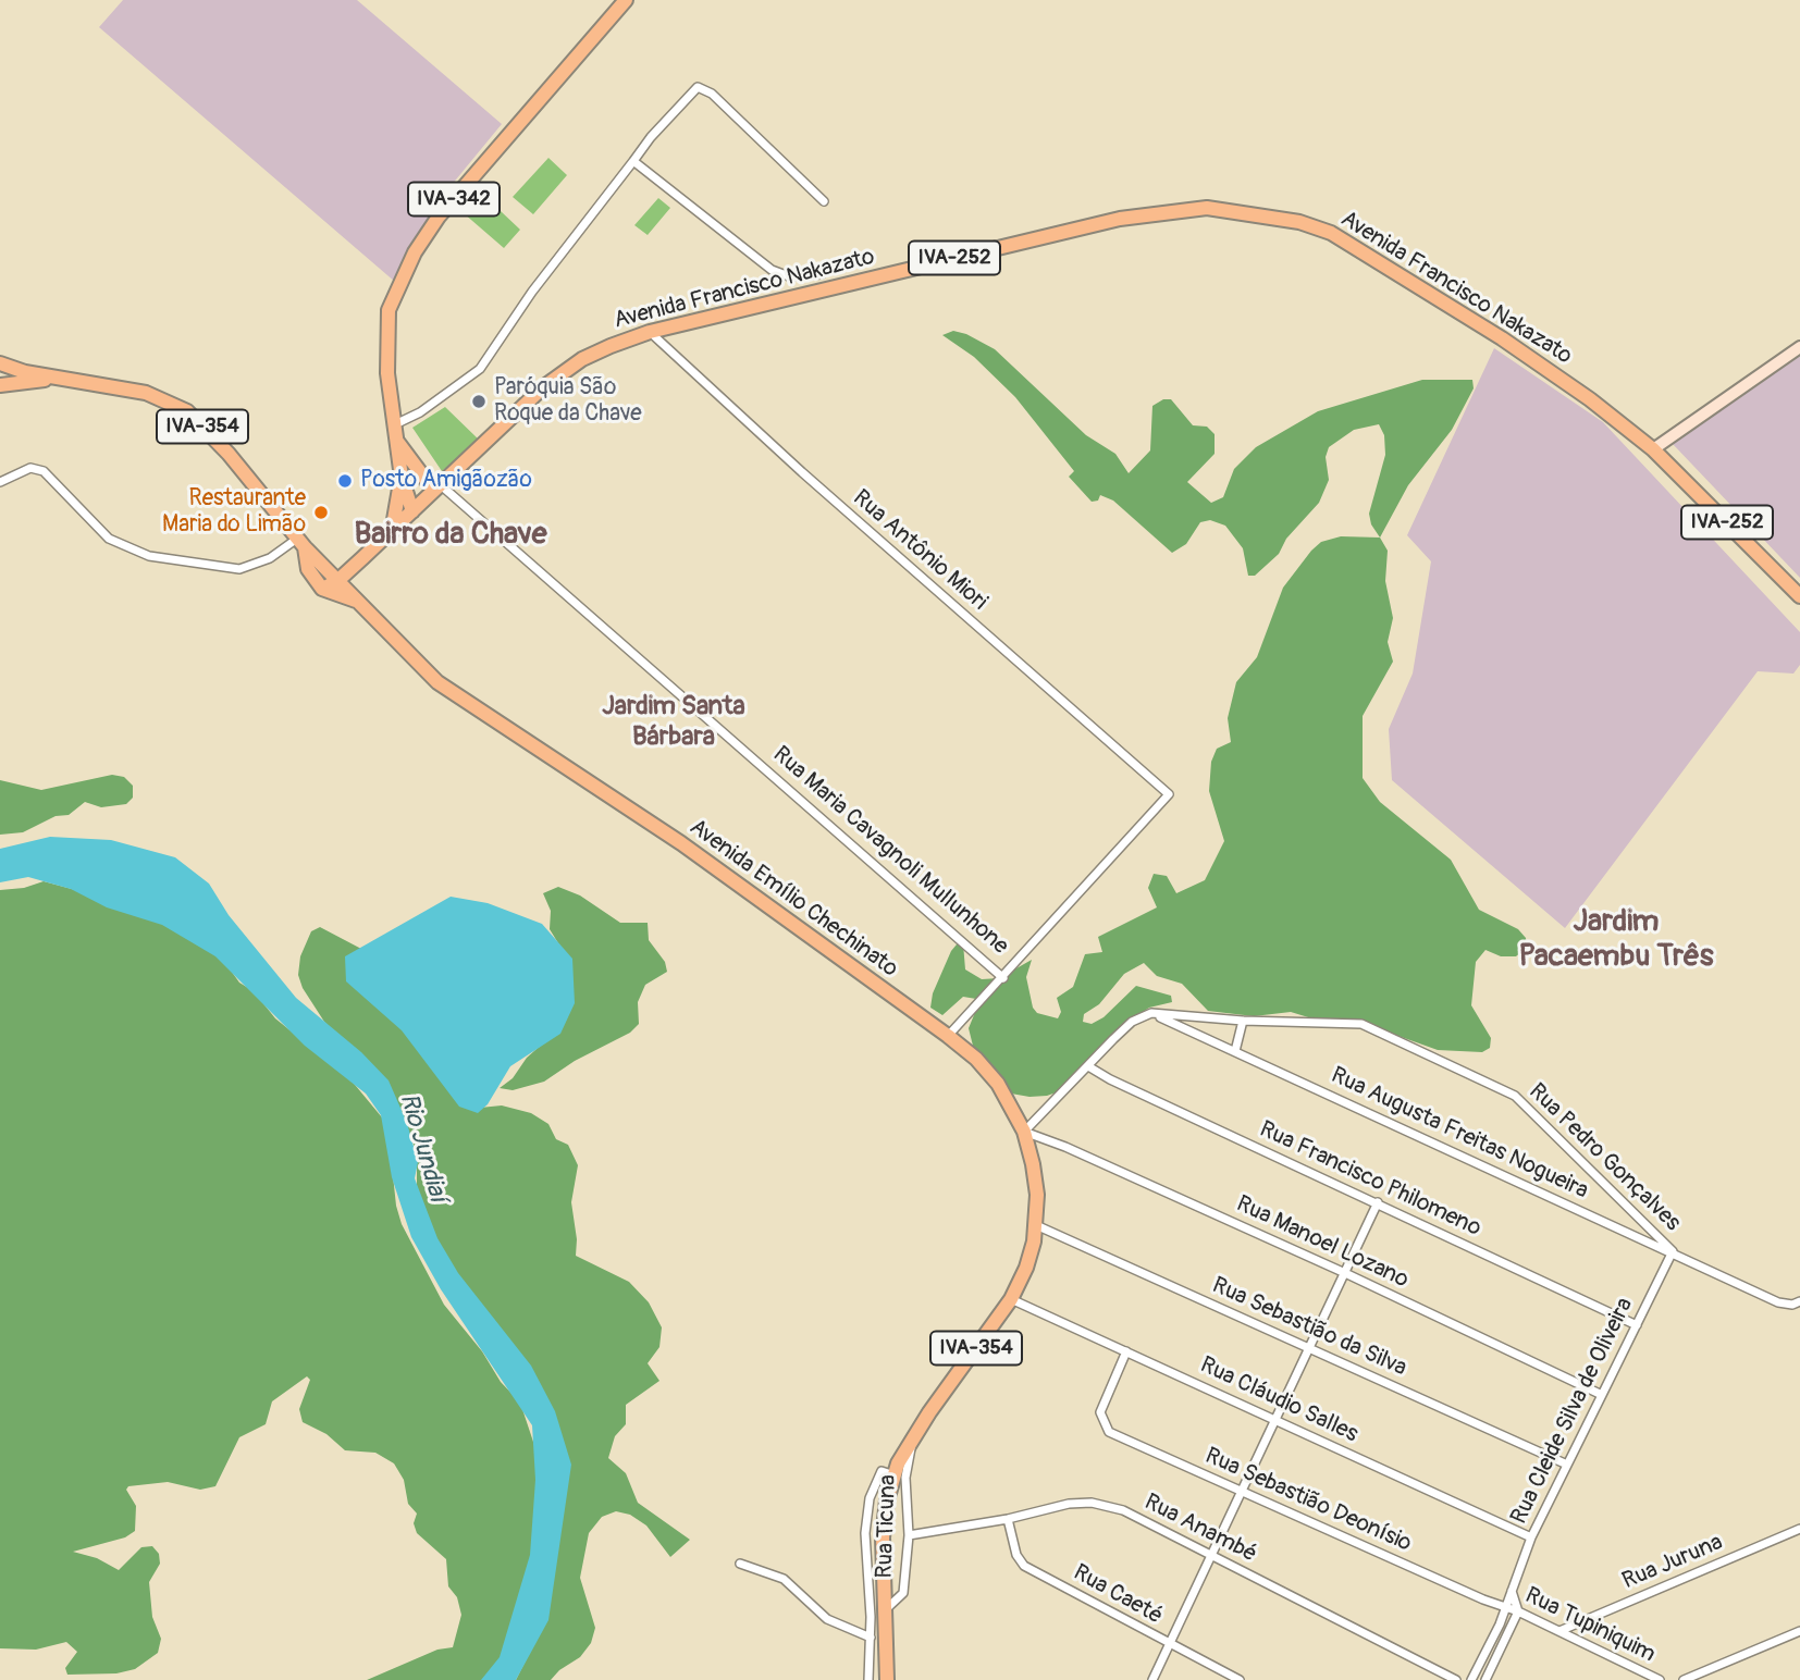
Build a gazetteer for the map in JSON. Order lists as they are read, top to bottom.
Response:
{
  "streets": {
    "main road": [
      "IVA-342",
      "IVA-252",
      "Avenida Francisco Nakazato",
      "IVA-354",
      "Rua Maria Cavagnoli Mullunhone",
      "Avenida Emílio Chechinato"
    ],
    "street": [
      "Rua Antônio Miori",
      "Rua Augusta Freitas Nogueira",
      "Rua Pedro Gonçalves",
      "Rua Francisco Philomeno",
      "Rua Manoel Lozano",
      "Rua Sebastião da Silva",
      "Rua Cláudio Salles",
      "Rua Cleide Silva de Oliveira",
      "Rua Sebastião Deonísio",
      "Rua Ticuna",
      "Rua Anambé",
      "Rua Juruna",
      "Rua Caeté",
      "Rua Tupiniquim"
    ]
  },
  "crossings": [
    ["IVA-342", "Rua Maria Cavagnoli Mullunhone"],
    ["Avenida Francisco Nakazato", "Rua Antônio Miori"],
    ["Avenida Francisco Nakazato", "Rua Maria Cavagnoli Mullunhone"],
    ["Avenida Francisco Nakazato", "Avenida Emílio Chechinato"],
    ["Rua Antônio Miori", "Rua Maria Cavagnoli Mullunhone"],
    ["Avenida Emílio Chechinato", "Rua Manoel Lozano"],
    ["Avenida Emílio Chechinato", "Rua Sebastião da Silva"],
    ["Avenida Emílio Chechinato", "Rua Cláudio Salles"],
    ["Avenida Emílio Chechinato", "Rua Ticuna"],
    ["Rua Augusta Freitas Nogueira", "Rua Pedro Gonçalves"],
    ["Rua Augusta Freitas Nogueira", "Rua Cleide Silva de Oliveira"],
    ["Rua Pedro Gonçalves", "Rua Cleide Silva de Oliveira"],
    ["Rua Francisco Philomeno", "Rua Cleide Silva de Oliveira"],
    ["Rua Manoel Lozano", "Rua Cleide Silva de Oliveira"],
    ["Rua Sebastião da Silva", "Rua Cleide Silva de Oliveira"],
    ["Rua Cláudio Salles", "Rua Cleide Silva de Oliveira"],
    ["Rua Cláudio Salles", "Rua Sebastião Deonísio"],
    ["Rua Cleide Silva de Oliveira", "Rua Sebastião Deonísio"],
    ["Rua Cleide Silva de Oliveira", "Rua Tupiniquim"],
    ["Rua Sebastião Deonísio", "Rua Tupiniquim"],
    ["Rua Ticuna", "Rua Anambé"],
    ["Rua Anambé", "Rua Caeté"],
    ["Rua Juruna", "Rua Tupiniquim"]
  ],
  "districts": ["Bairro da Chave", "Jardim Santa Bárbara", "Jardim Pacaembu Três"],
  "water": ["Rio Jundiaí"],
  "places": ["Paróquia São Roque da Chave", "Posto Amigãozão", "Restaurante Maria do Limão"]
}
